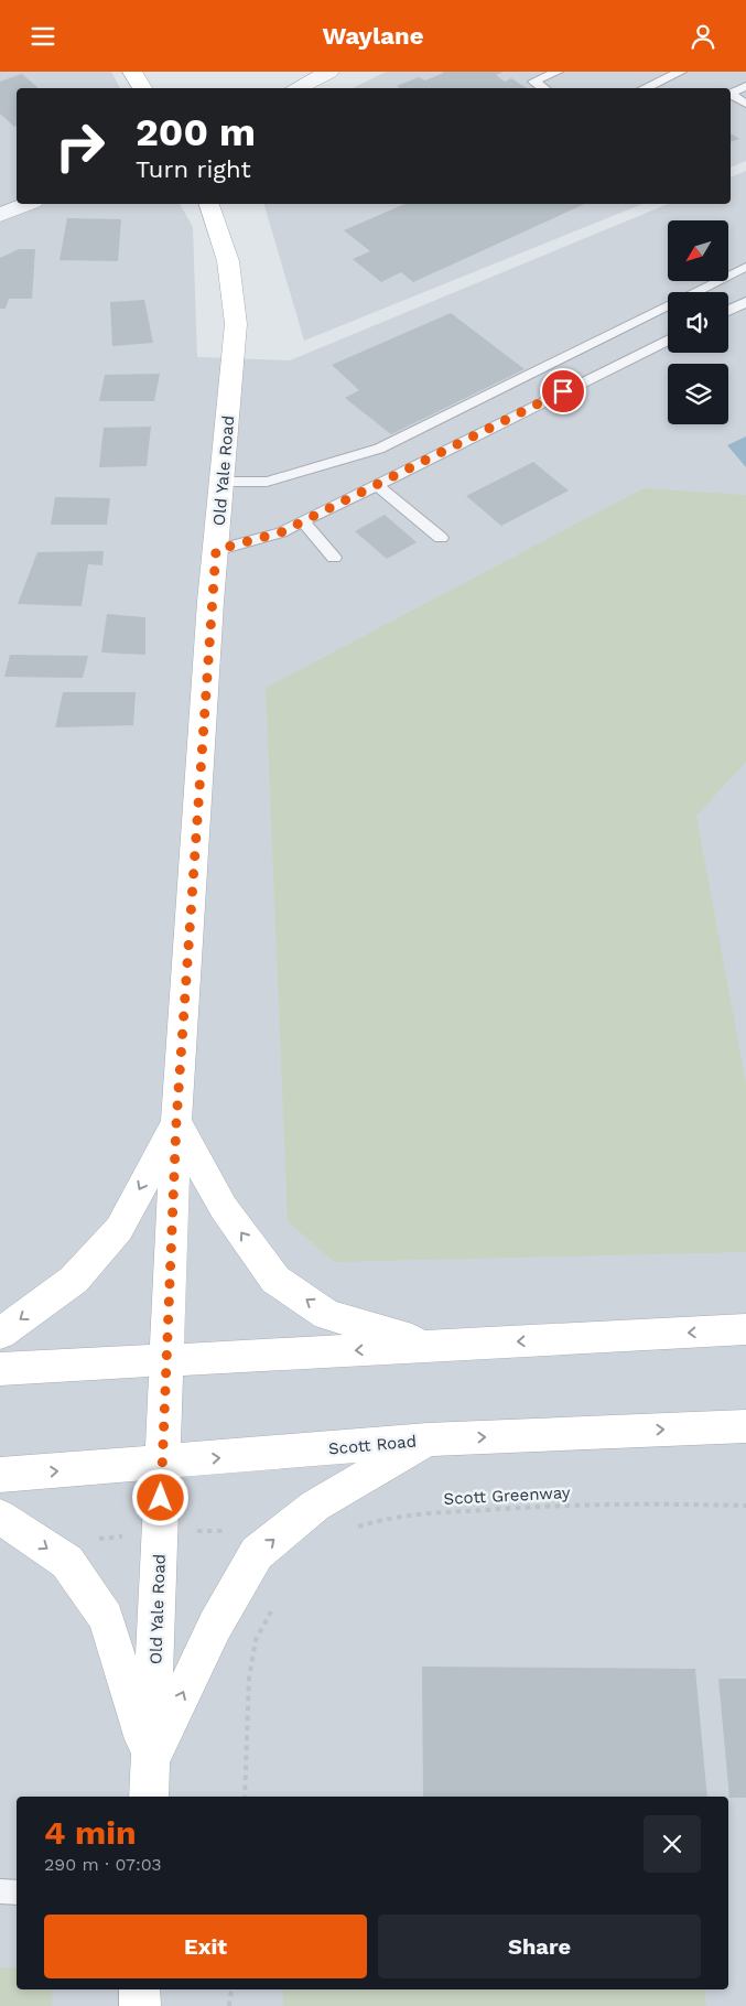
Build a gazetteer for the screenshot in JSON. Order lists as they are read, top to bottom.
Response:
{
  "streets": {
    "main road": ["Old Yale Road", "Scott Road"],
    "path": ["Scott Greenway"]
  },
  "crossings": [
    ["Old Yale Road", "Scott Road"]
  ],
  "north": "bottom left",
  "page": {
    "header": "Waylane",
    "turn": ["200 m", "Turn right"],
    "heading": ["4 min", "290 m · 07:03"],
    "buttons": ["Exit", "Share"]
  }
}
